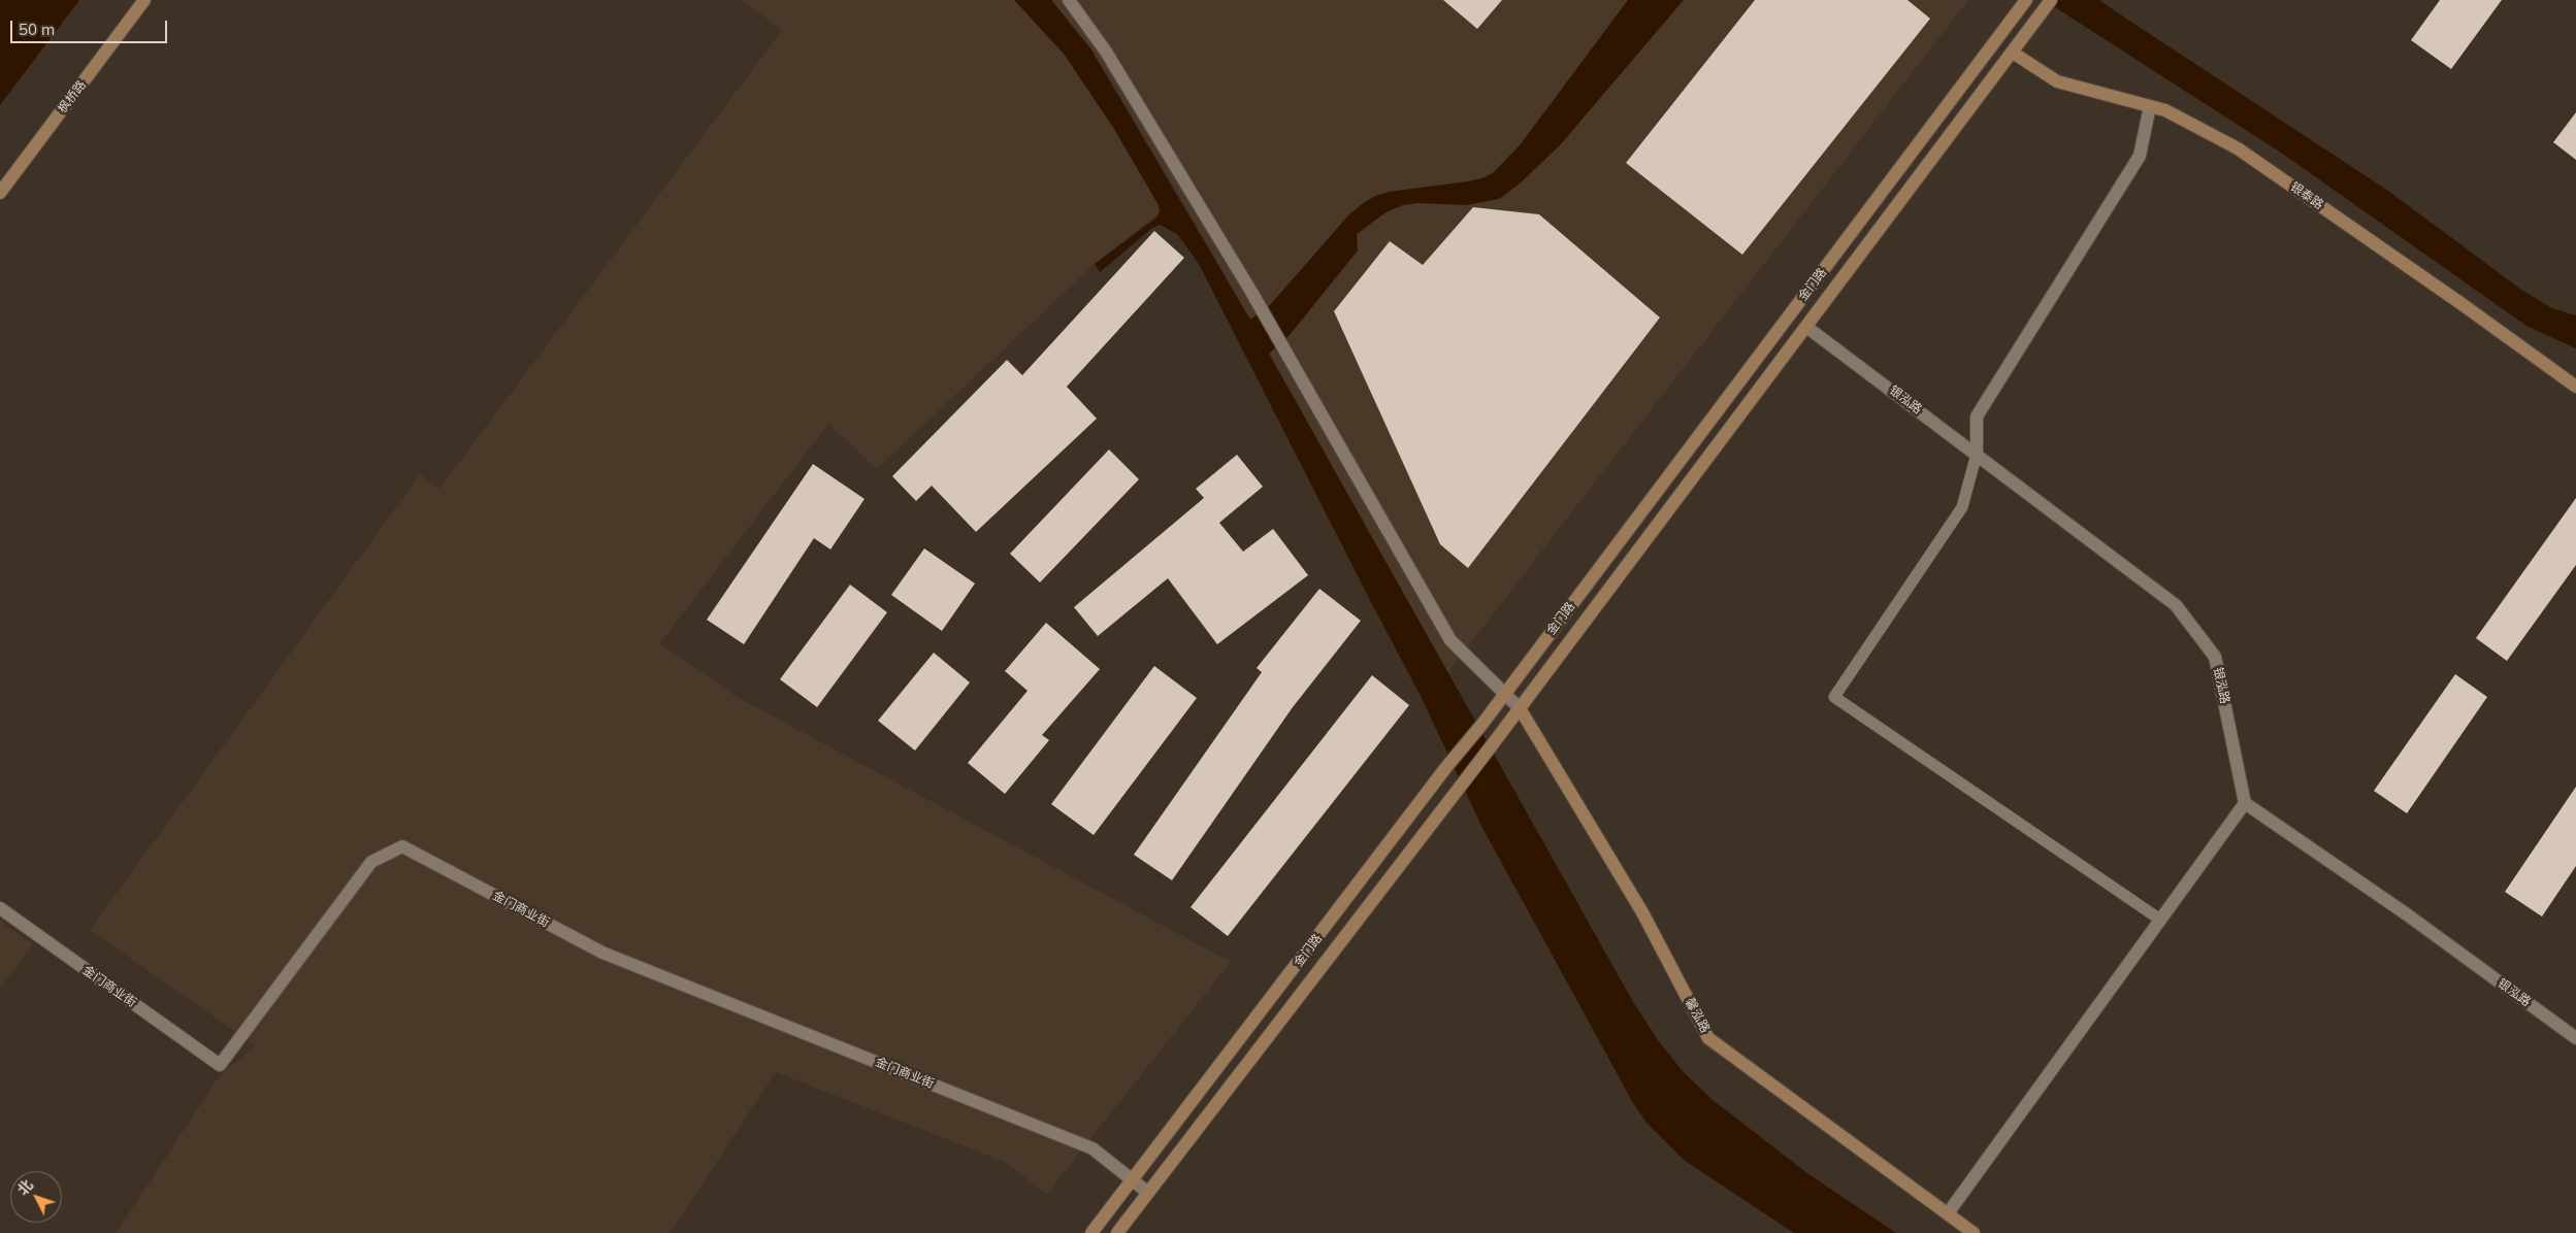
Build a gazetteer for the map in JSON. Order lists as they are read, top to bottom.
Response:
{
  "streets": {
    "main road": [
      "枫桥路",
      "银泰路",
      "金门路",
      "馨泓路"
    ],
    "street": ["银泓路", "金门商业街"]
  },
  "crossings": [
    ["银泰路", "金门路"],
    ["金门路", "银泓路"],
    ["金门路", "金门商业街"],
    ["金门路", "馨泓路"]
  ],
  "scale_bar": "50 m",
  "north": "top left"
}
